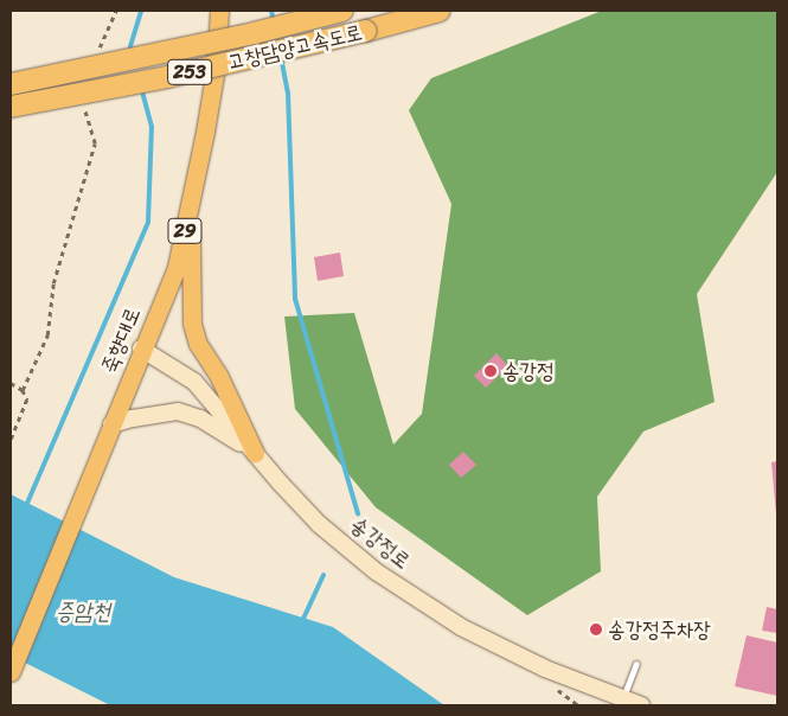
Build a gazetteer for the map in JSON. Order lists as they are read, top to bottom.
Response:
{
  "streets": {
    "highway": ["고창담양고속도로", "253"],
    "main road": ["29", "죽향대로", "송강정로"]
  },
  "crossings": [
    ["죽향대로", "송강정로"]
  ],
  "water": ["증암천"],
  "places": ["송강정", "송강정주차장"]
}
